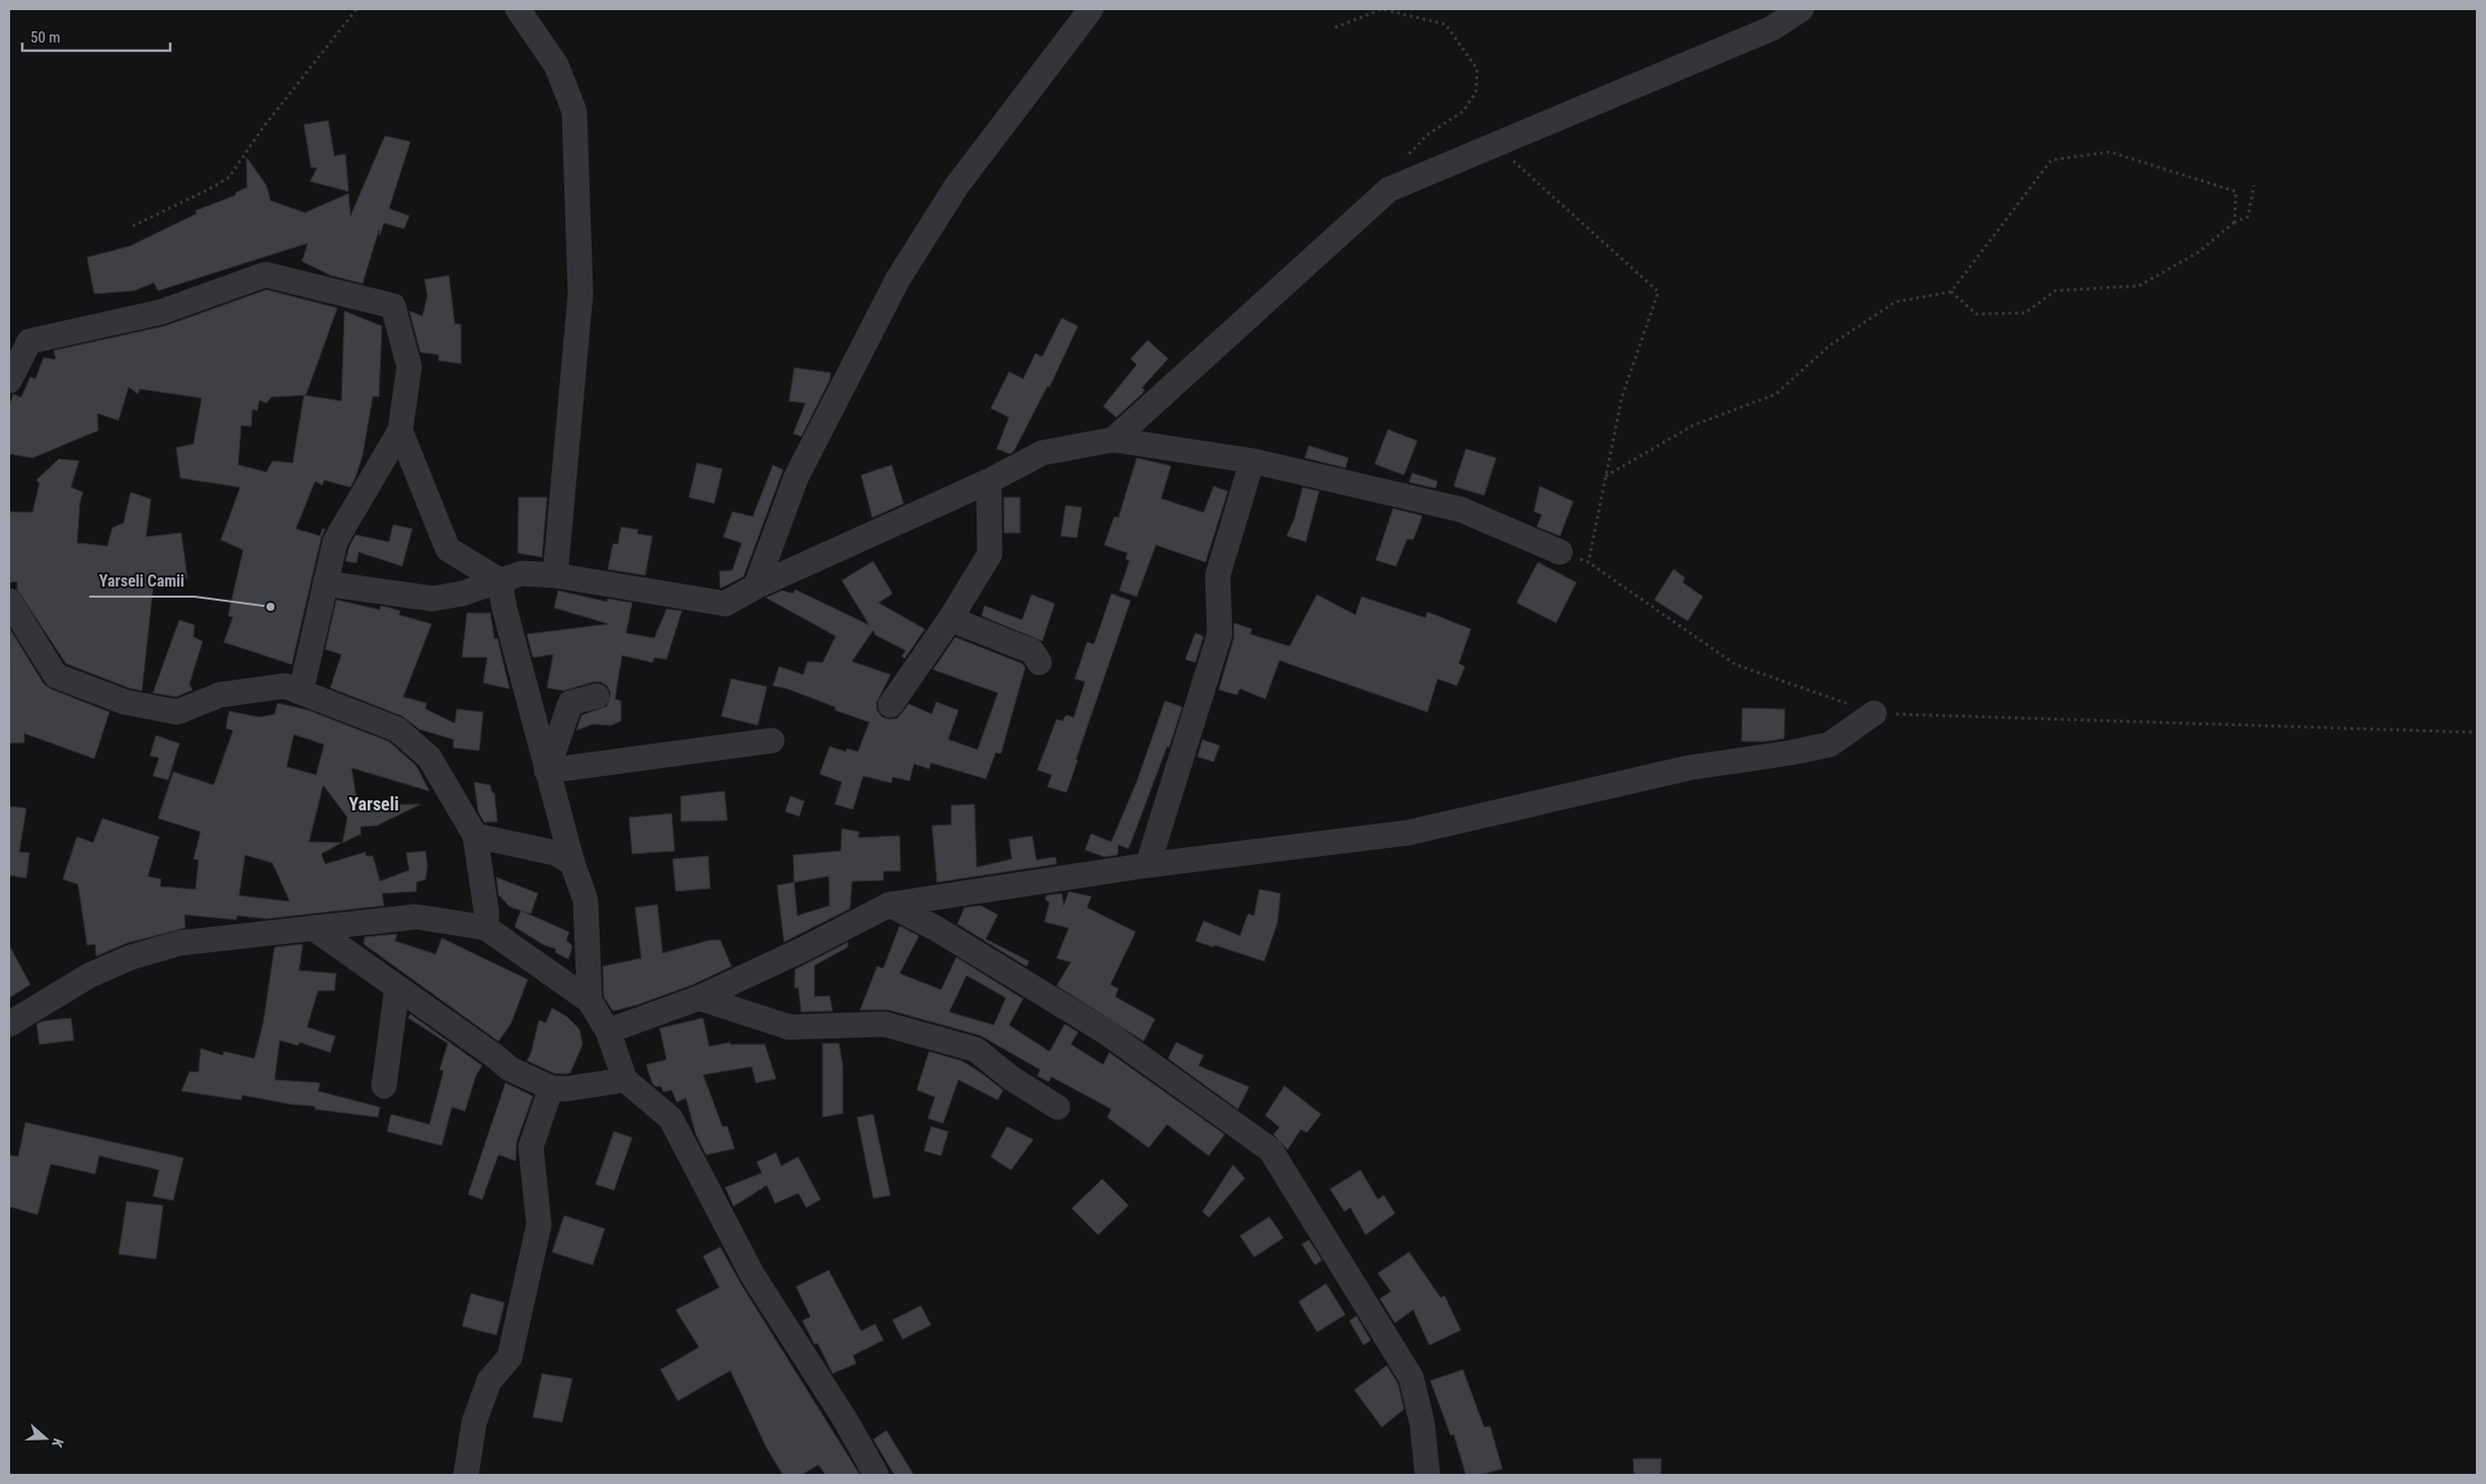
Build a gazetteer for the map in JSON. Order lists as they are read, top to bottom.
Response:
{
  "districts": ["Yarseli"],
  "places": ["Yarseli Camii"],
  "scale_bar": "50 m",
  "north": "right"
}
